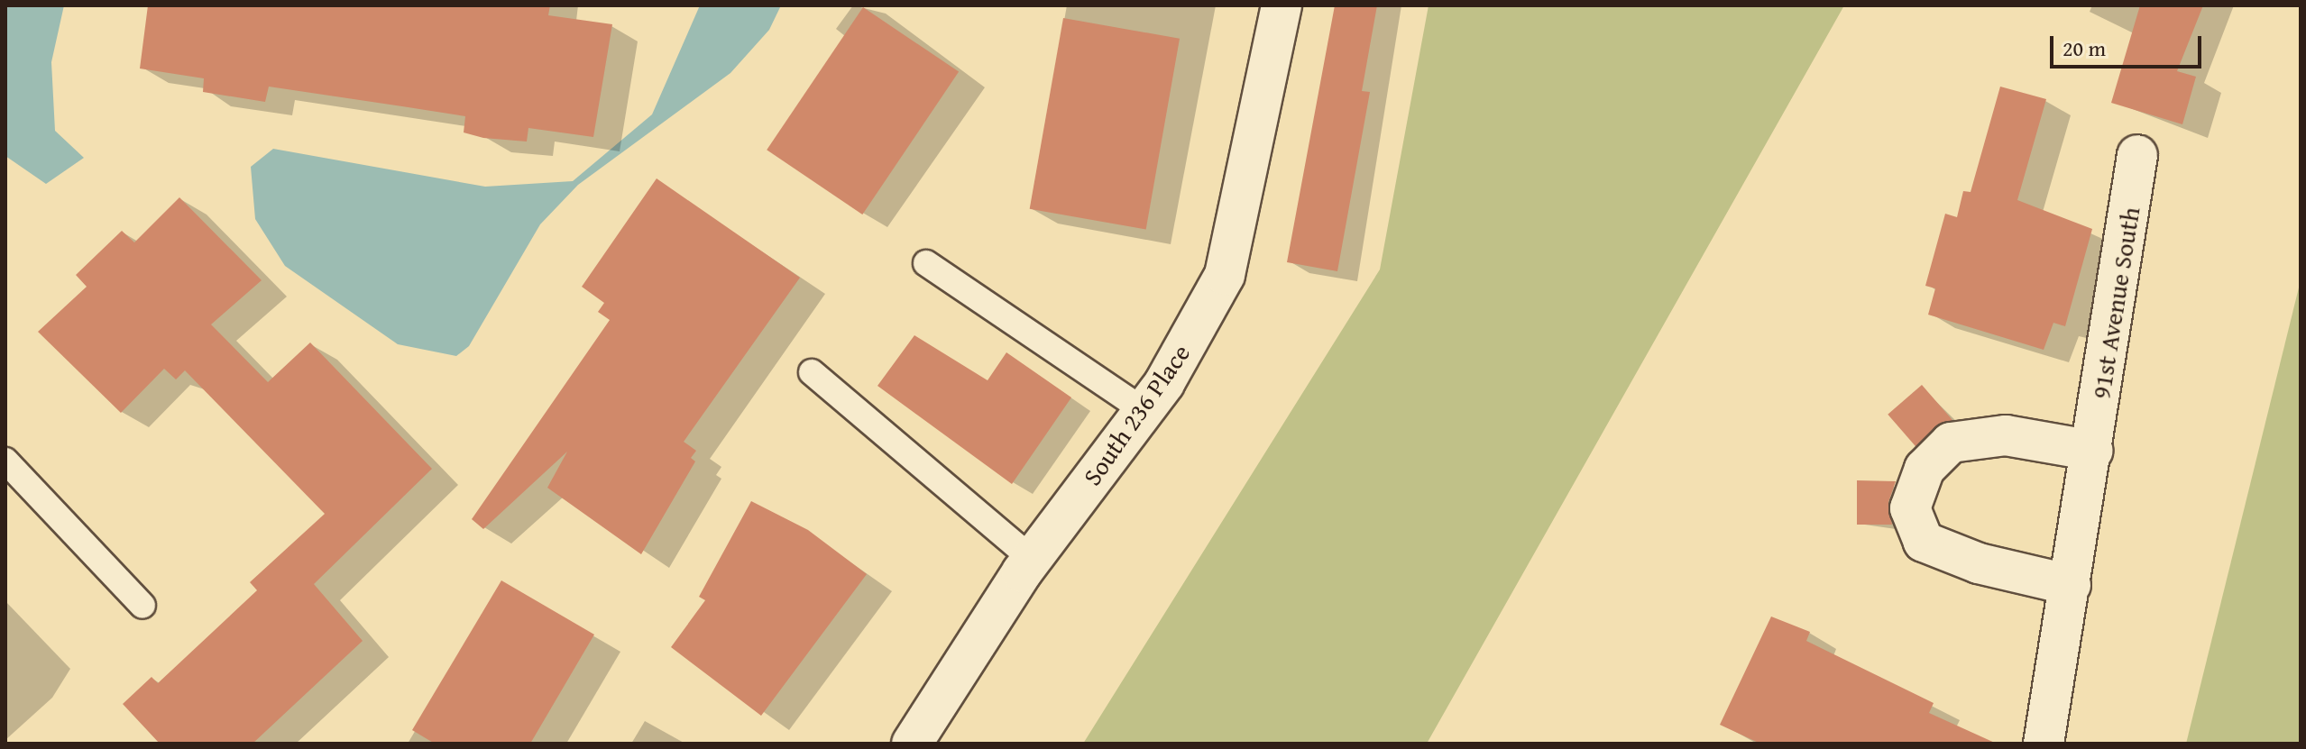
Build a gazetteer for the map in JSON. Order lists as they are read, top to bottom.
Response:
{
  "streets": {
    "street": ["91st Avenue South", "South 236 Place"]
  },
  "scale_bar": "20 m"
}
